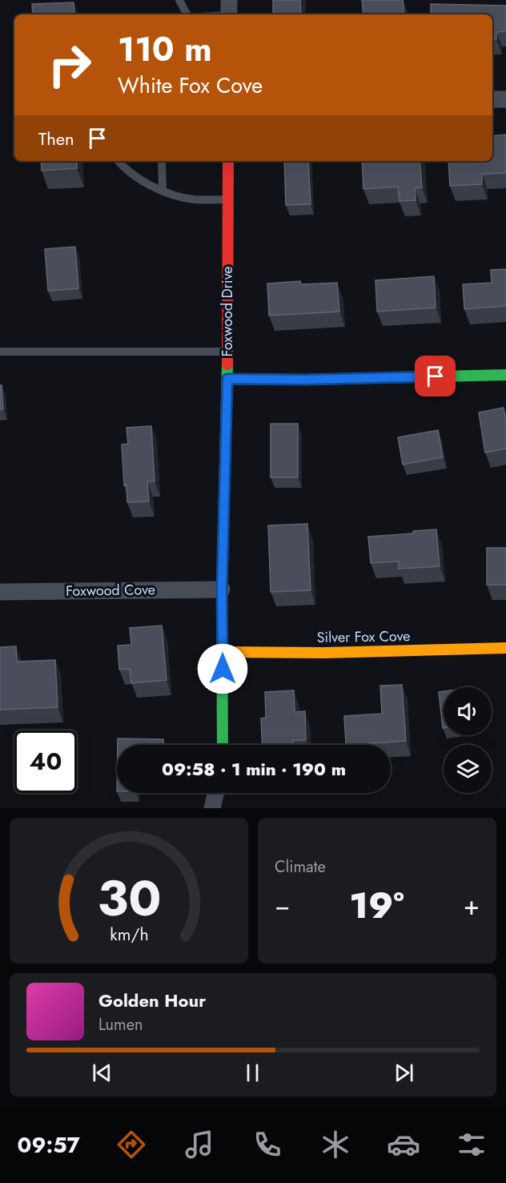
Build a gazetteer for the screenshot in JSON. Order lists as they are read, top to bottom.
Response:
{
  "streets": {
    "street": ["Foxwood Drive", "Foxwood Cove", "Silver Fox Cove"]
  },
  "crossings": [
    ["Foxwood Drive", "Foxwood Cove"],
    ["Foxwood Drive", "Silver Fox Cove"]
  ],
  "page": {
    "turn": ["110 m", "White Fox Cove"],
    "then": "Then",
    "limit": "40",
    "trip": "09:58 · 1 min · 190 m",
    "tile": "Climate",
    "heat": ["−", "19°", "+"],
    "song": ["Golden Hour", "Lumen"],
    "tabs": "09:57",
    "gauge": ["30", "km/h"]
  }
}
